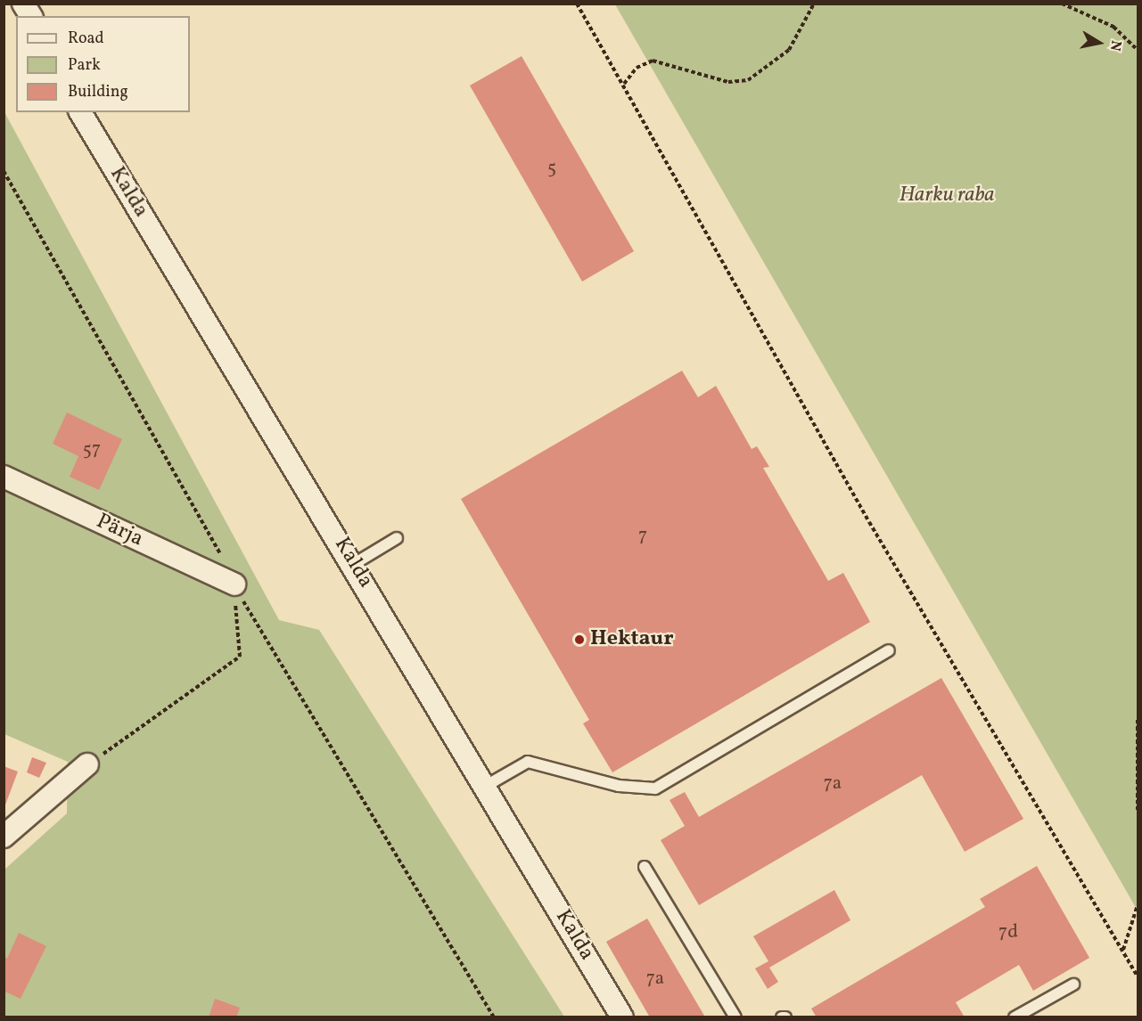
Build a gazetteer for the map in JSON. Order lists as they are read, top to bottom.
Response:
{
  "streets": {
    "street": ["Kalda", "Pärja"]
  },
  "parks": ["Harku raba"],
  "places": ["Hektaur"],
  "house_numbers": [
    "5",
    "57",
    "7",
    "7a",
    "7d",
    "7a"
  ],
  "legend": ["Road", "Park", "Building"],
  "north": "right"
}
